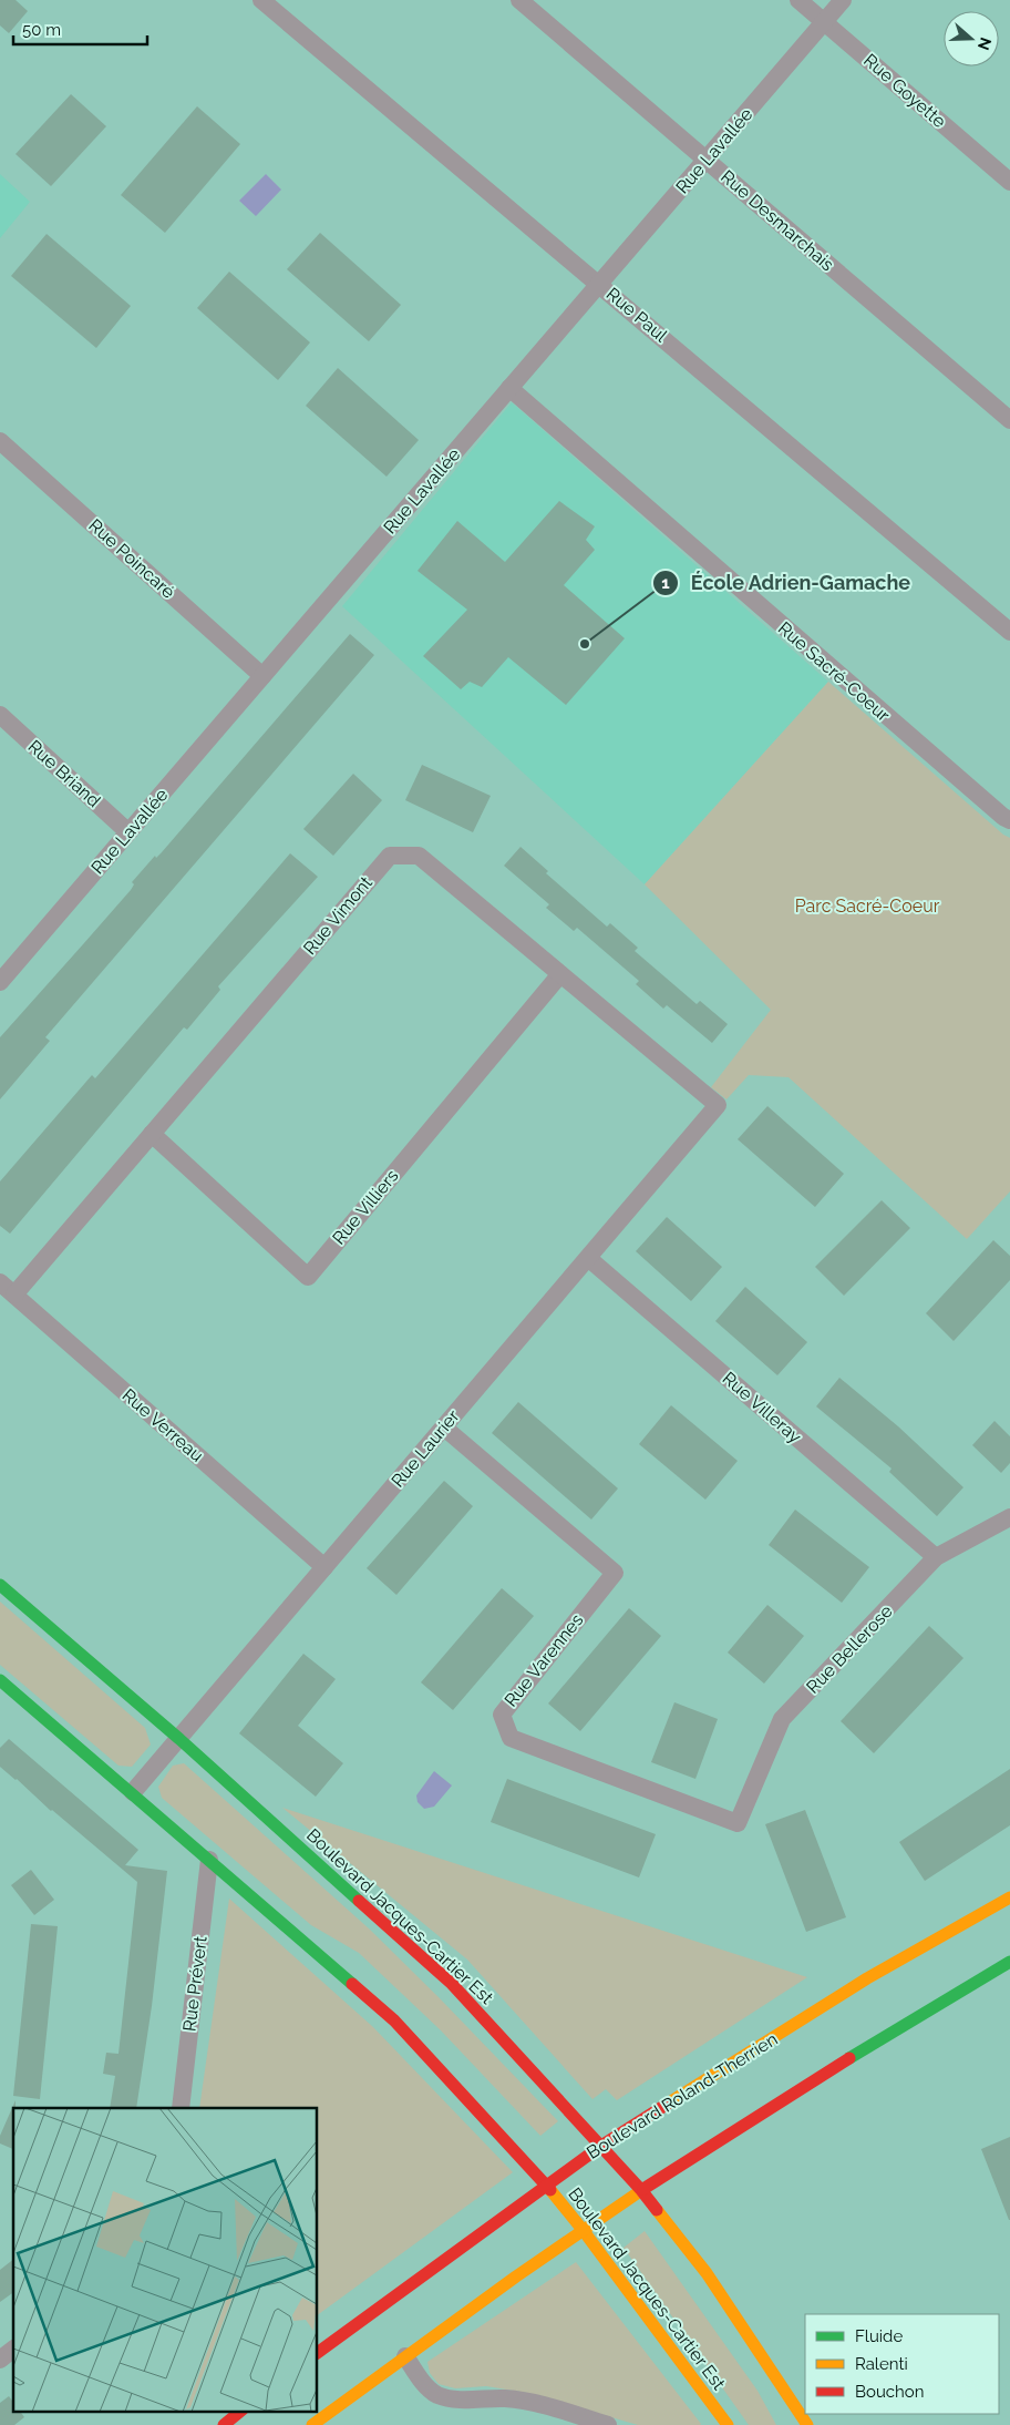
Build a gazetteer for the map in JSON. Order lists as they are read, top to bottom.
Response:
{
  "streets": {
    "main road": ["Boulevard Jacques-Cartier Est", "Boulevard Roland-Therrien"],
    "street": [
      "Rue Goyette",
      "Rue Lavallée",
      "Rue Desmarchais",
      "Rue Paul",
      "Rue Poincaré",
      "Rue Sacré-Coeur",
      "Rue Briand",
      "Rue Vimont",
      "Rue Villiers",
      "Rue Villeray",
      "Rue Verreau",
      "Rue Laurier",
      "Rue Bellerose",
      "Rue Varennes",
      "Rue Prévert"
    ]
  },
  "crossings": [
    ["Rue Goyette", "Rue Lavallée"],
    ["Rue Lavallée", "Rue Desmarchais"],
    ["Rue Lavallée", "Rue Paul"],
    ["Rue Lavallée", "Rue Poincaré"],
    ["Rue Lavallée", "Rue Sacré-Coeur"],
    ["Rue Lavallée", "Rue Briand"],
    ["Rue Vimont", "Rue Villiers"],
    ["Rue Vimont", "Rue Verreau"],
    ["Rue Vimont", "Rue Laurier"],
    ["Rue Villeray", "Rue Laurier"],
    ["Rue Villeray", "Rue Bellerose"],
    ["Rue Verreau", "Rue Laurier"],
    ["Rue Laurier", "Rue Varennes"],
    ["Rue Laurier", "Boulevard Jacques-Cartier Est"],
    ["Rue Bellerose", "Rue Varennes"],
    ["Boulevard Jacques-Cartier Est", "Rue Prévert"],
    ["Boulevard Jacques-Cartier Est", "Boulevard Roland-Therrien"]
  ],
  "parks": ["Parc Sacré-Coeur"],
  "places": ["École Adrien-Gamache"],
  "legend": ["Fluide", "Ralenti", "Bouchon"],
  "scale_bar": "50 m",
  "north": "right"
}
